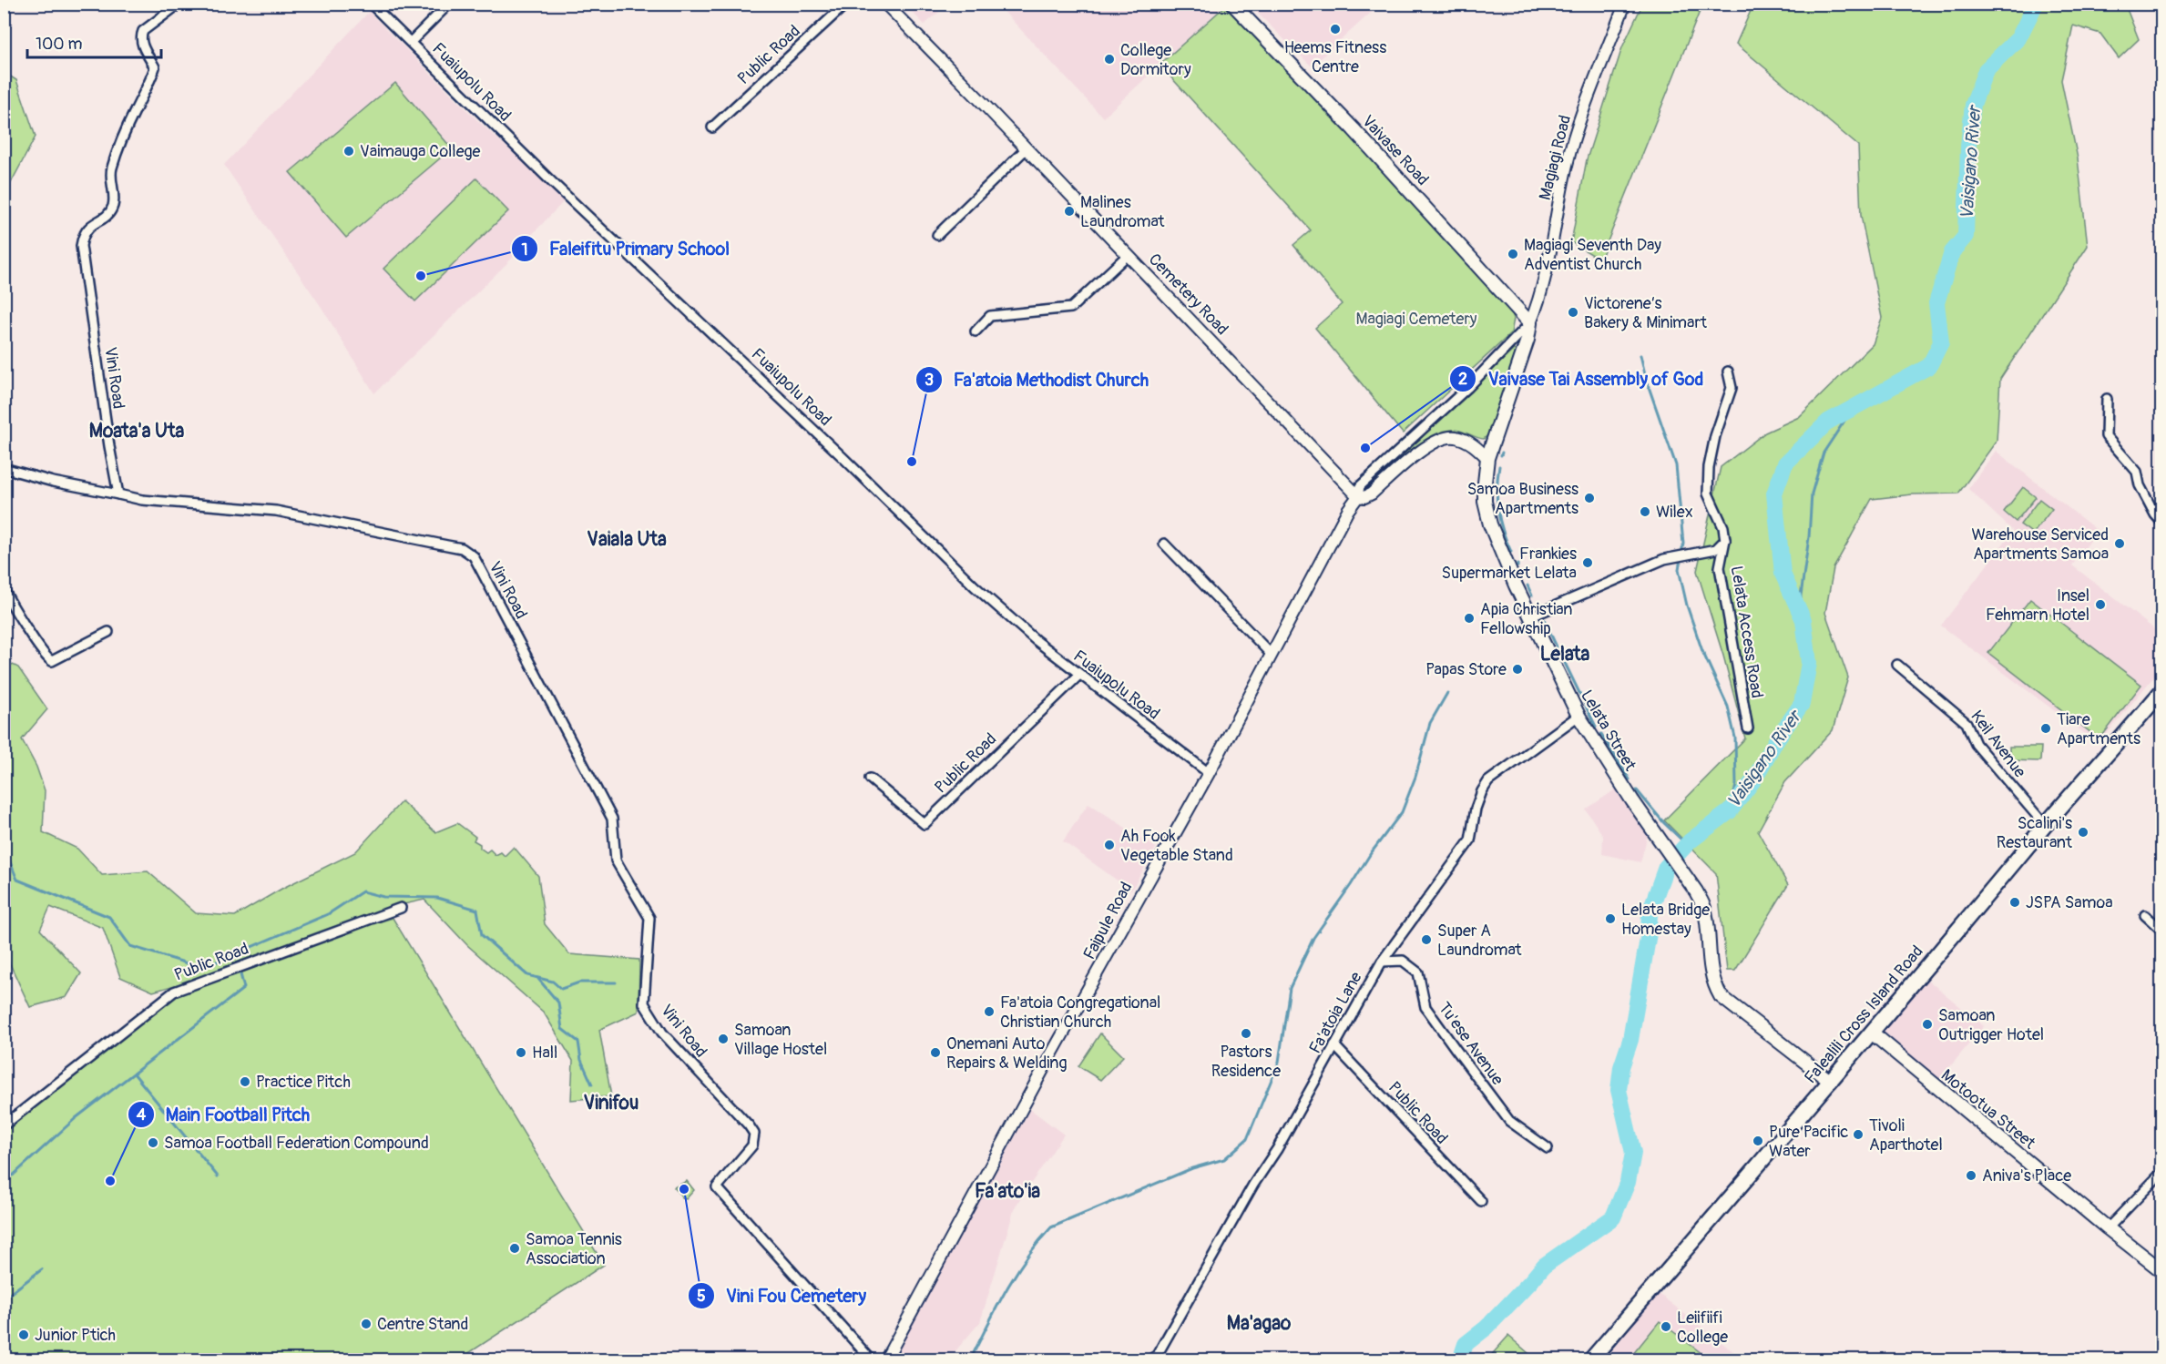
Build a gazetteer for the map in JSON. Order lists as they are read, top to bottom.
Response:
{
  "streets": {
    "main road": [
      "Vaivase Road",
      "Lelata Street",
      "Falealili Cross Island Road",
      "Motootua Street"
    ],
    "street": [
      "Public Road",
      "Fuaiupolu Road",
      "Magiagi Road",
      "Cemetery Road",
      "Vini Road",
      "Lelata Access Road",
      "Keil Avenue",
      "Faipule Road",
      "Fa'atoia Lane",
      "Tu'ese Avenue"
    ]
  },
  "crossings": [
    ["Public Road", "Fuaiupolu Road"],
    ["Public Road", "Fa'atoia Lane"],
    ["Fuaiupolu Road", "Faipule Road"],
    ["Vaivase Road", "Magiagi Road"],
    ["Vaivase Road", "Lelata Street"],
    ["Magiagi Road", "Lelata Street"],
    ["Cemetery Road", "Faipule Road"],
    ["Lelata Access Road", "Lelata Street"],
    ["Lelata Street", "Fa'atoia Lane"],
    ["Lelata Street", "Falealili Cross Island Road"],
    ["Keil Avenue", "Falealili Cross Island Road"],
    ["Fa'atoia Lane", "Tu'ese Avenue"],
    ["Falealili Cross Island Road", "Motootua Street"]
  ],
  "districts": [
    "Moata'a Uta",
    "Vaiala Uta",
    "Lelata",
    "Vinifou",
    "Fa'ato'ia",
    "Ma'agao"
  ],
  "water": ["Vaisigano River"],
  "parks": ["Magiagi Cemetery"],
  "places": [
    "Heems Fitness Centre",
    "College Dormitory",
    "Vaimauga College",
    "Malines Laundromat",
    "Magiagi Seventh Day Adventist Church",
    "Faleifitu Primary School",
    "Victorene’s Bakery & Minimart",
    "Vaivase Tai Assembly of God",
    "Fa'atoia Methodist Church",
    "Samoa Business Apartments",
    "Wilex",
    "Warehouse Serviced Apartments Samoa",
    "Frankies Supermarket Lelata",
    "Insel Fehmarn Hotel",
    "Apia Christian Fellowship",
    "Papas Store",
    "Tiare Apartments",
    "Scalini's Restaurant",
    "Ah Fook Vegetable Stand",
    "JSPA Samoa",
    "Lelata Bridge Homestay",
    "Super A Laundromat",
    "Fa'atoia Congregational Christian Church",
    "Samoan Outrigger Hotel",
    "Pastors Residence",
    "Samoan Village Hostel",
    "Hall",
    "Onemani Auto Repairs & Welding",
    "Practice Pitch",
    "Tivoli Aparthotel",
    "Pure Pacific Water",
    "Samoa Football Federation Compound",
    "Aniva's Place",
    "Main Football Pitch",
    "Vini Fou Cemetery",
    "Samoa Tennis Association",
    "Centre Stand",
    "Leiifiifi College",
    "Junior Ptich"
  ],
  "scale_bar": "100 m"
}
